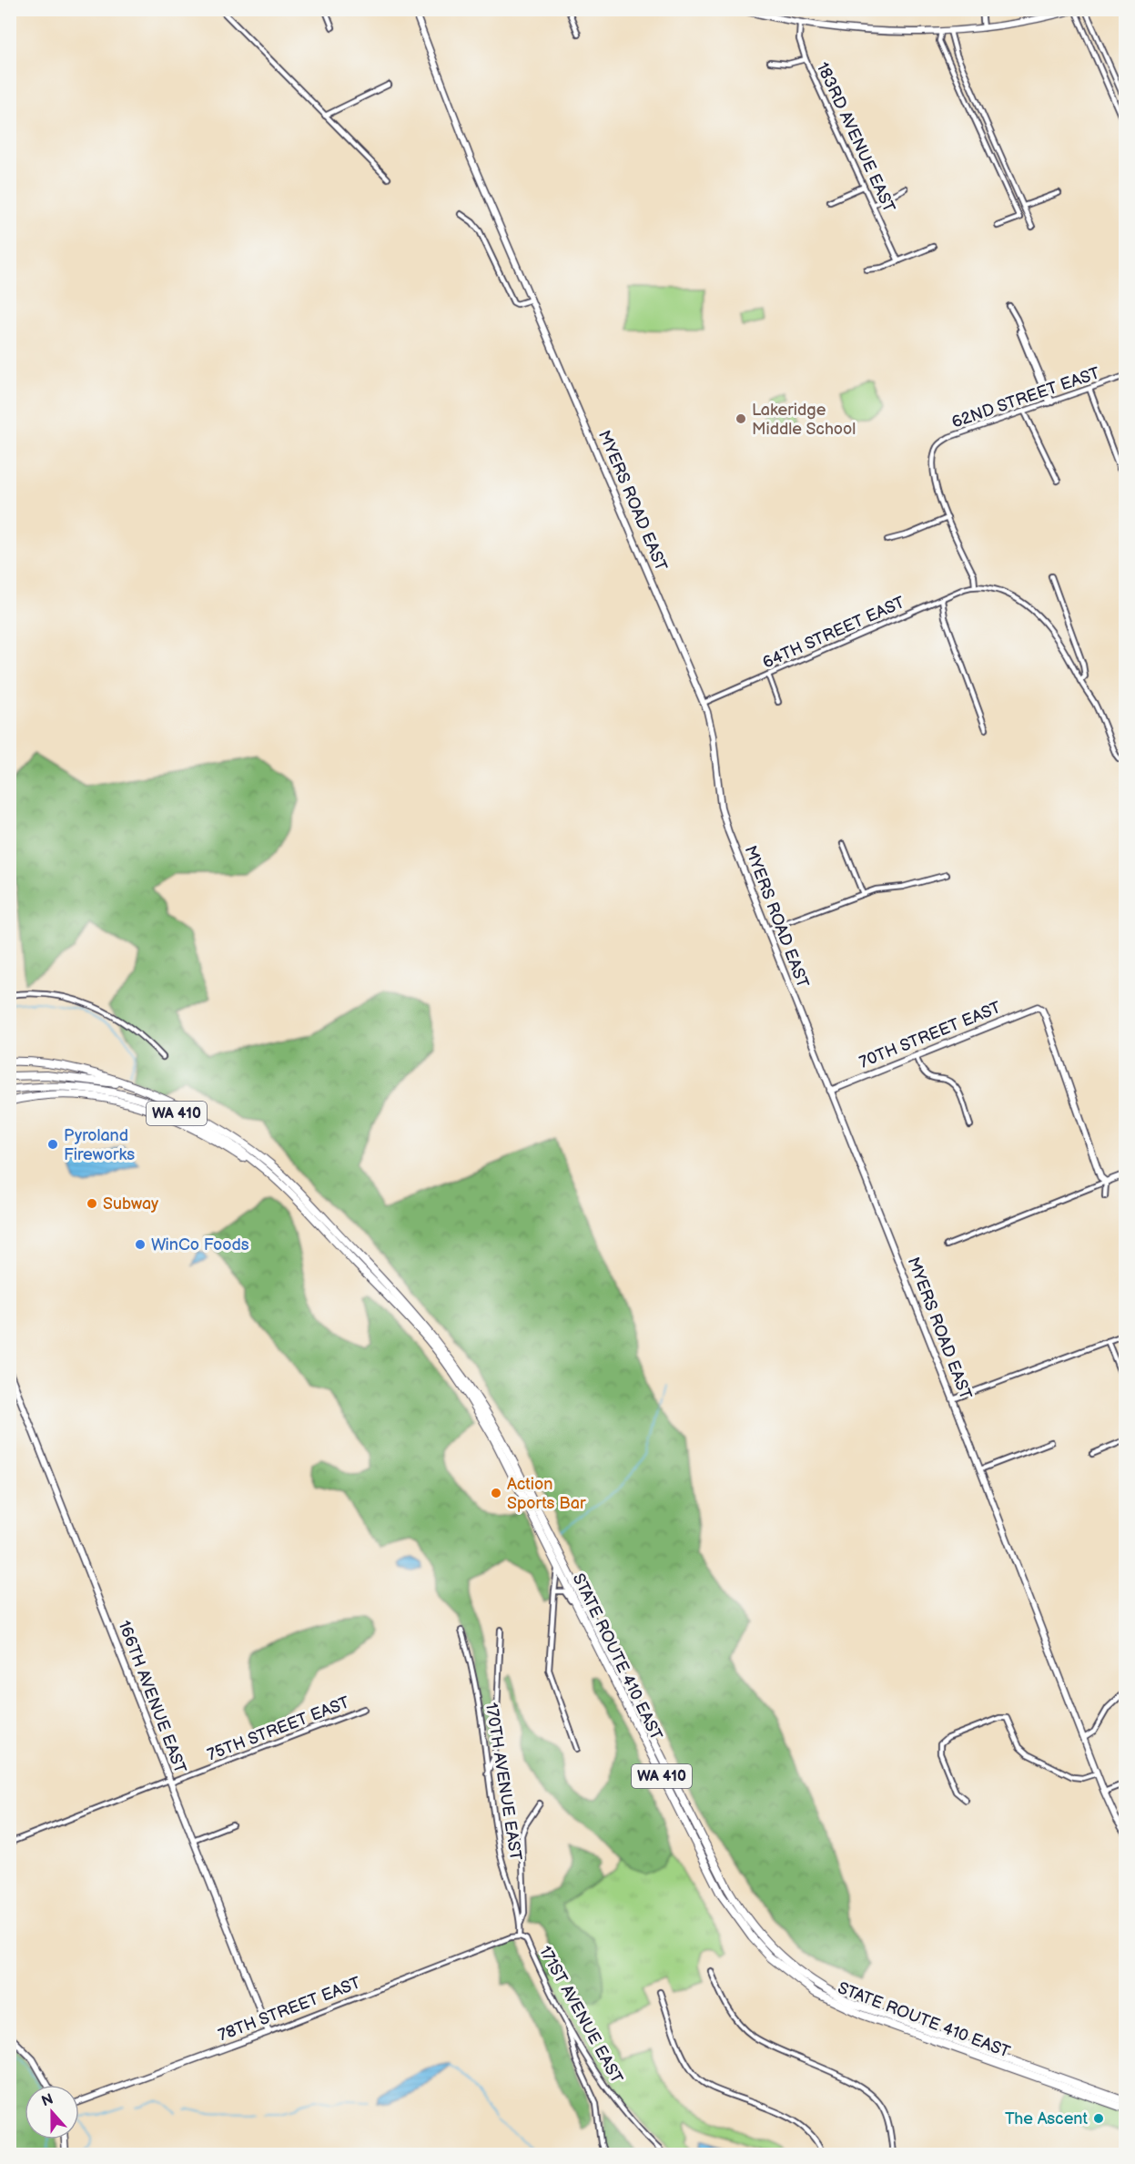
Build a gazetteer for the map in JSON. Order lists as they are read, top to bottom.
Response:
{
  "streets": {
    "highway": ["WA 410", "STATE ROUTE 410 EAST"],
    "street": [
      "183RD AVENUE EAST",
      "62ND STREET EAST",
      "MYERS ROAD EAST",
      "64TH STREET EAST",
      "70TH STREET EAST",
      "166TH AVENUE EAST",
      "75TH STREET EAST",
      "170TH AVENUE EAST",
      "78TH STREET EAST",
      "171ST AVENUE EAST"
    ]
  },
  "crossings": [
    ["MYERS ROAD EAST", "64TH STREET EAST"],
    ["MYERS ROAD EAST", "70TH STREET EAST"],
    ["WA 410", "STATE ROUTE 410 EAST"],
    ["166TH AVENUE EAST", "75TH STREET EAST"],
    ["166TH AVENUE EAST", "78TH STREET EAST"],
    ["170TH AVENUE EAST", "78TH STREET EAST"],
    ["170TH AVENUE EAST", "171ST AVENUE EAST"],
    ["78TH STREET EAST", "171ST AVENUE EAST"]
  ],
  "places": [
    "Lakeridge Middle School",
    "Pyroland Fireworks",
    "Subway",
    "WinCo Foods",
    "Action Sports Bar",
    "The Ascent"
  ],
  "north": "top"
}
